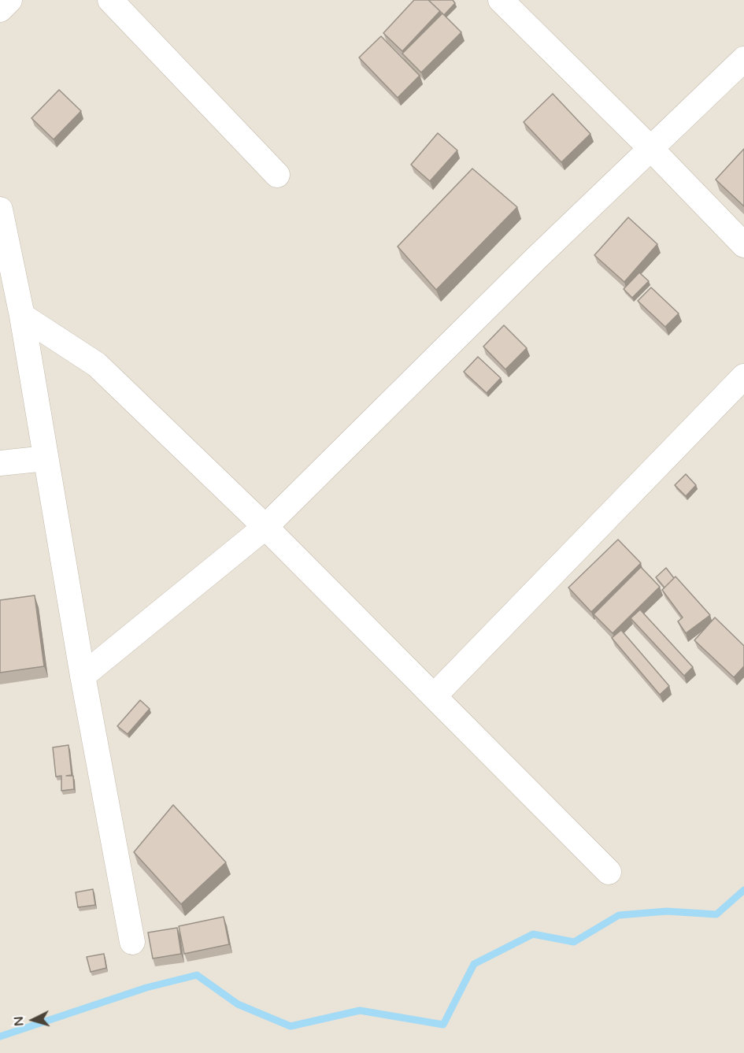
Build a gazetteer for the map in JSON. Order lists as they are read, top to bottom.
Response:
{
  "north": "left"
}
